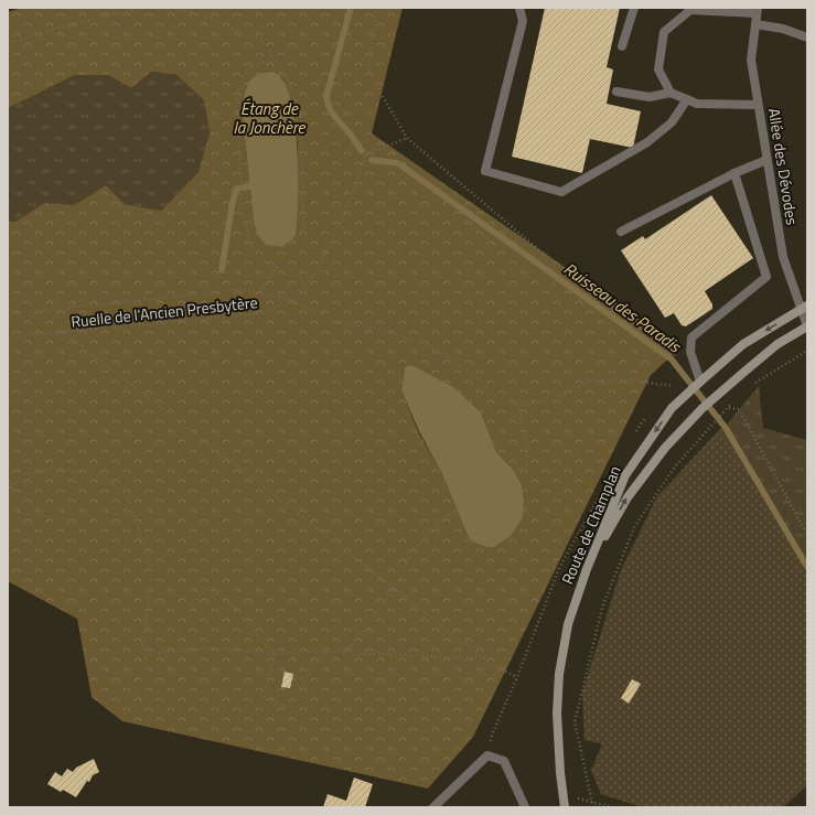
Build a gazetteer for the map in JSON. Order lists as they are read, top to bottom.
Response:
{
  "streets": {
    "street": ["Allée des Dévodes", "Route de Champlan"],
    "path": ["Ruelle de l'Ancien Presbytère"]
  },
  "crossings": [
    ["Allée des Dévodes", "Route de Champlan"]
  ],
  "water": ["Étang de la Jonchère", "Ruisseau des Paradis"]
}
